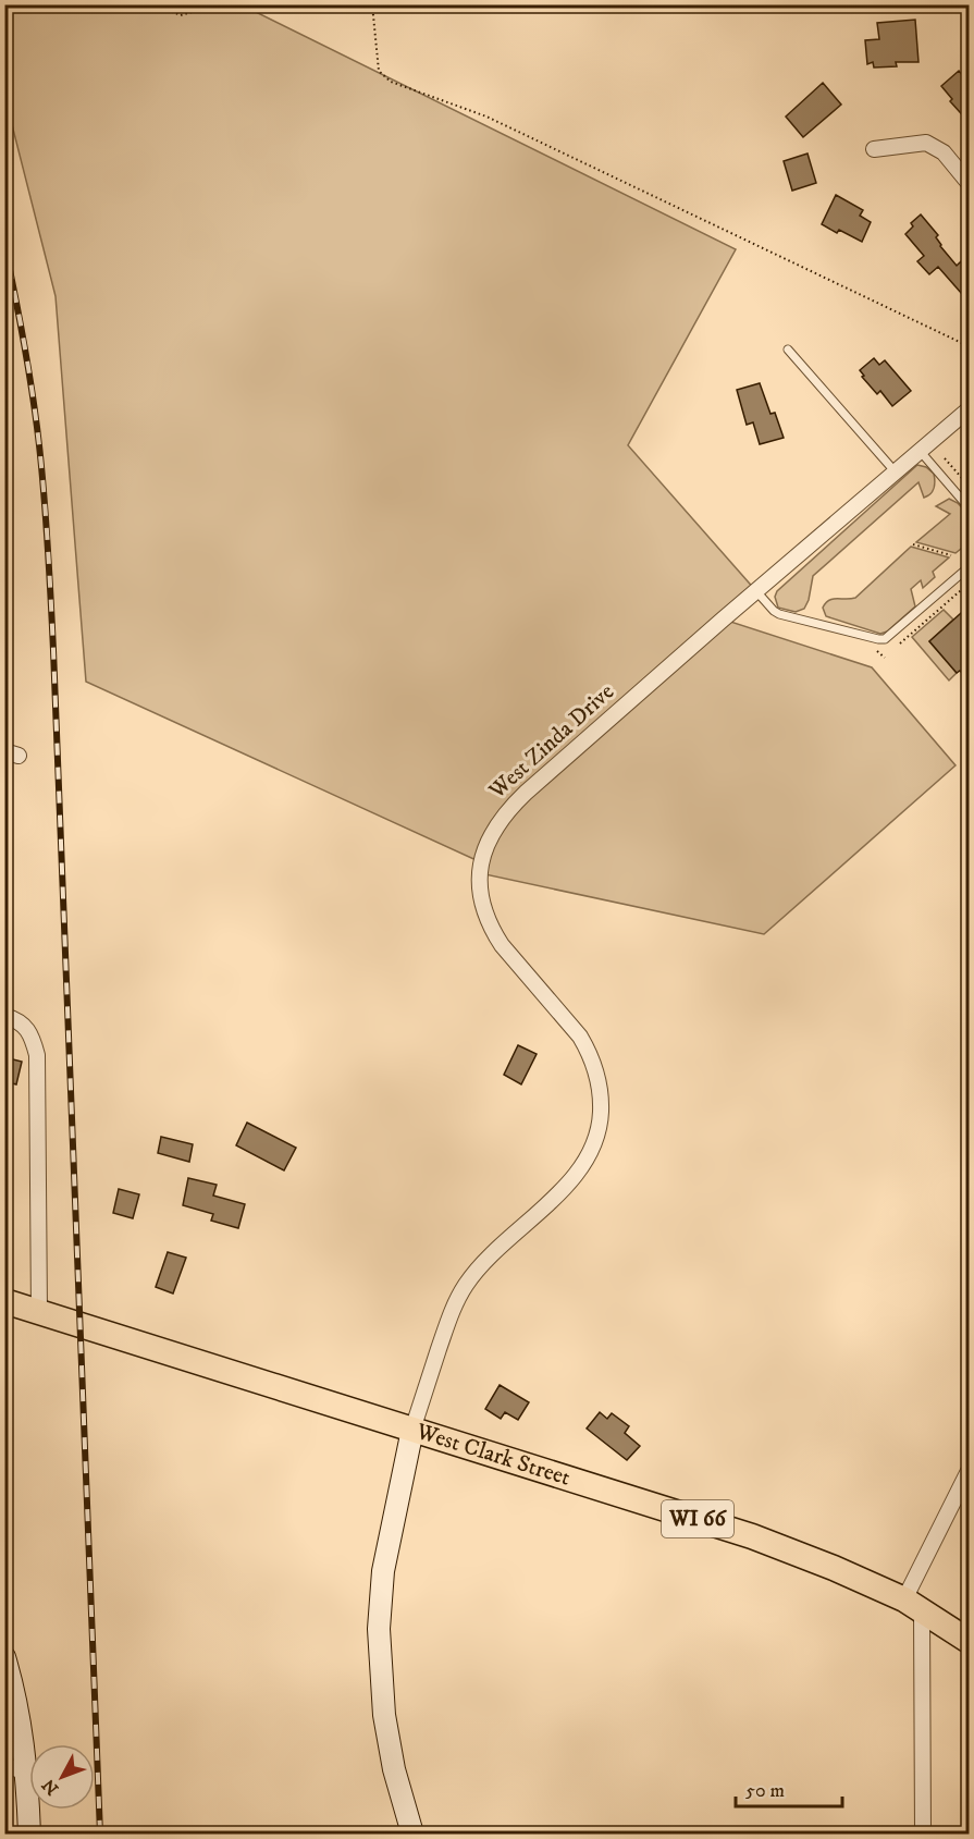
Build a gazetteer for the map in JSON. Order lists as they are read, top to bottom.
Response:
{
  "streets": {
    "main road": ["West Clark Street", "WI 66"],
    "street": ["West Zinda Drive"]
  },
  "crossings": [
    ["West Zinda Drive", "West Clark Street"]
  ],
  "scale_bar": "50 m",
  "north": "bottom left"
}
